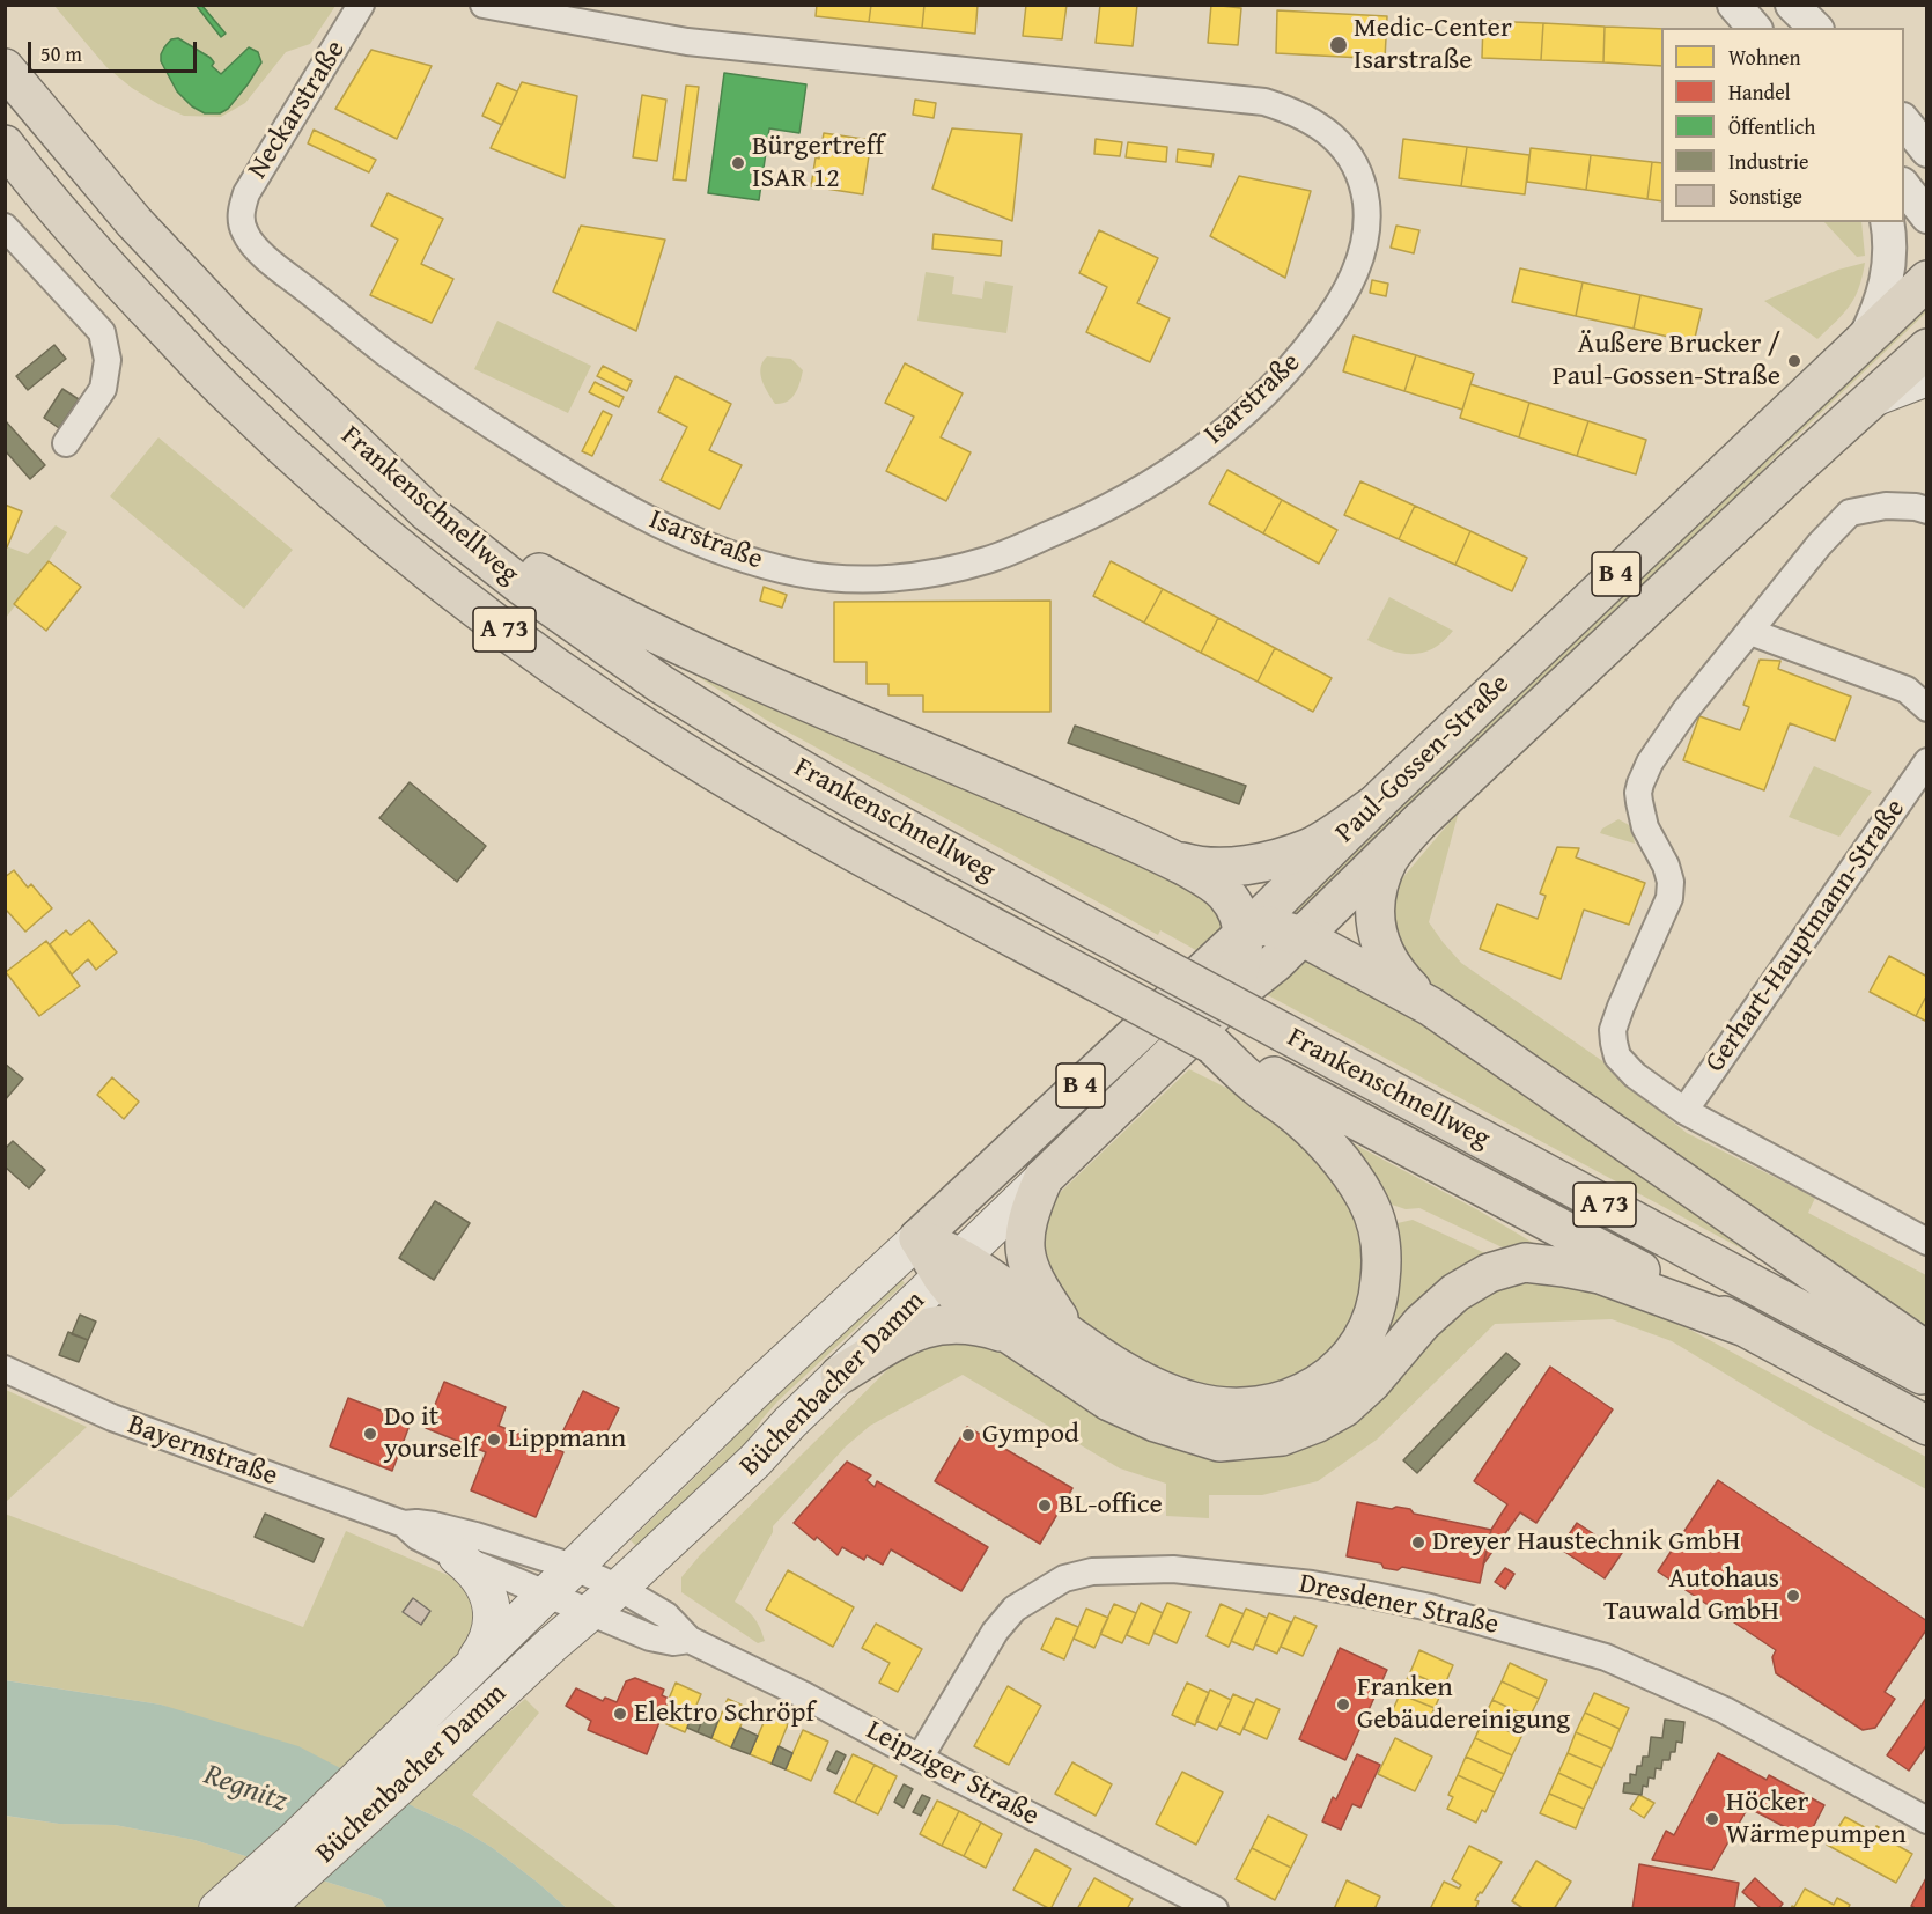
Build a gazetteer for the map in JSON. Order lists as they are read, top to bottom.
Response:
{
  "streets": {
    "main road": [
      "Frankenschnellweg",
      "B 4",
      "A 73",
      "Paul-Gossen-Straße",
      "Büchenbacher Damm"
    ],
    "street": [
      "Neckarstraße",
      "Isarstraße",
      "Gerhart-Hauptmann-Straße",
      "Bayernstraße",
      "Dresdener Straße",
      "Leipziger Straße"
    ]
  },
  "crossings": [
    ["Neckarstraße", "Isarstraße"],
    ["Paul-Gossen-Straße", "Büchenbacher Damm"],
    ["Büchenbacher Damm", "Bayernstraße"],
    ["Büchenbacher Damm", "Leipziger Straße"],
    ["Dresdener Straße", "Leipziger Straße"]
  ],
  "water": ["Regnitz"],
  "places": [
    "Medic-Center Isarstraße",
    "Bürgertreff ISAR 12",
    "Äußere Brucker / Paul-Gossen-Straße",
    "Do it yourself",
    "Gympod",
    "Lippmann",
    "BL-office",
    "Dreyer Haustechnik GmbH",
    "Autohaus Tauwald GmbH",
    "Franken Gebäudereinigung",
    "Elektro Schröpf",
    "Höcker Wärmepumpen"
  ],
  "legend": [
    "Wohnen",
    "Handel",
    "Öffentlich",
    "Industrie",
    "Sonstige"
  ],
  "scale_bar": "50 m"
}
